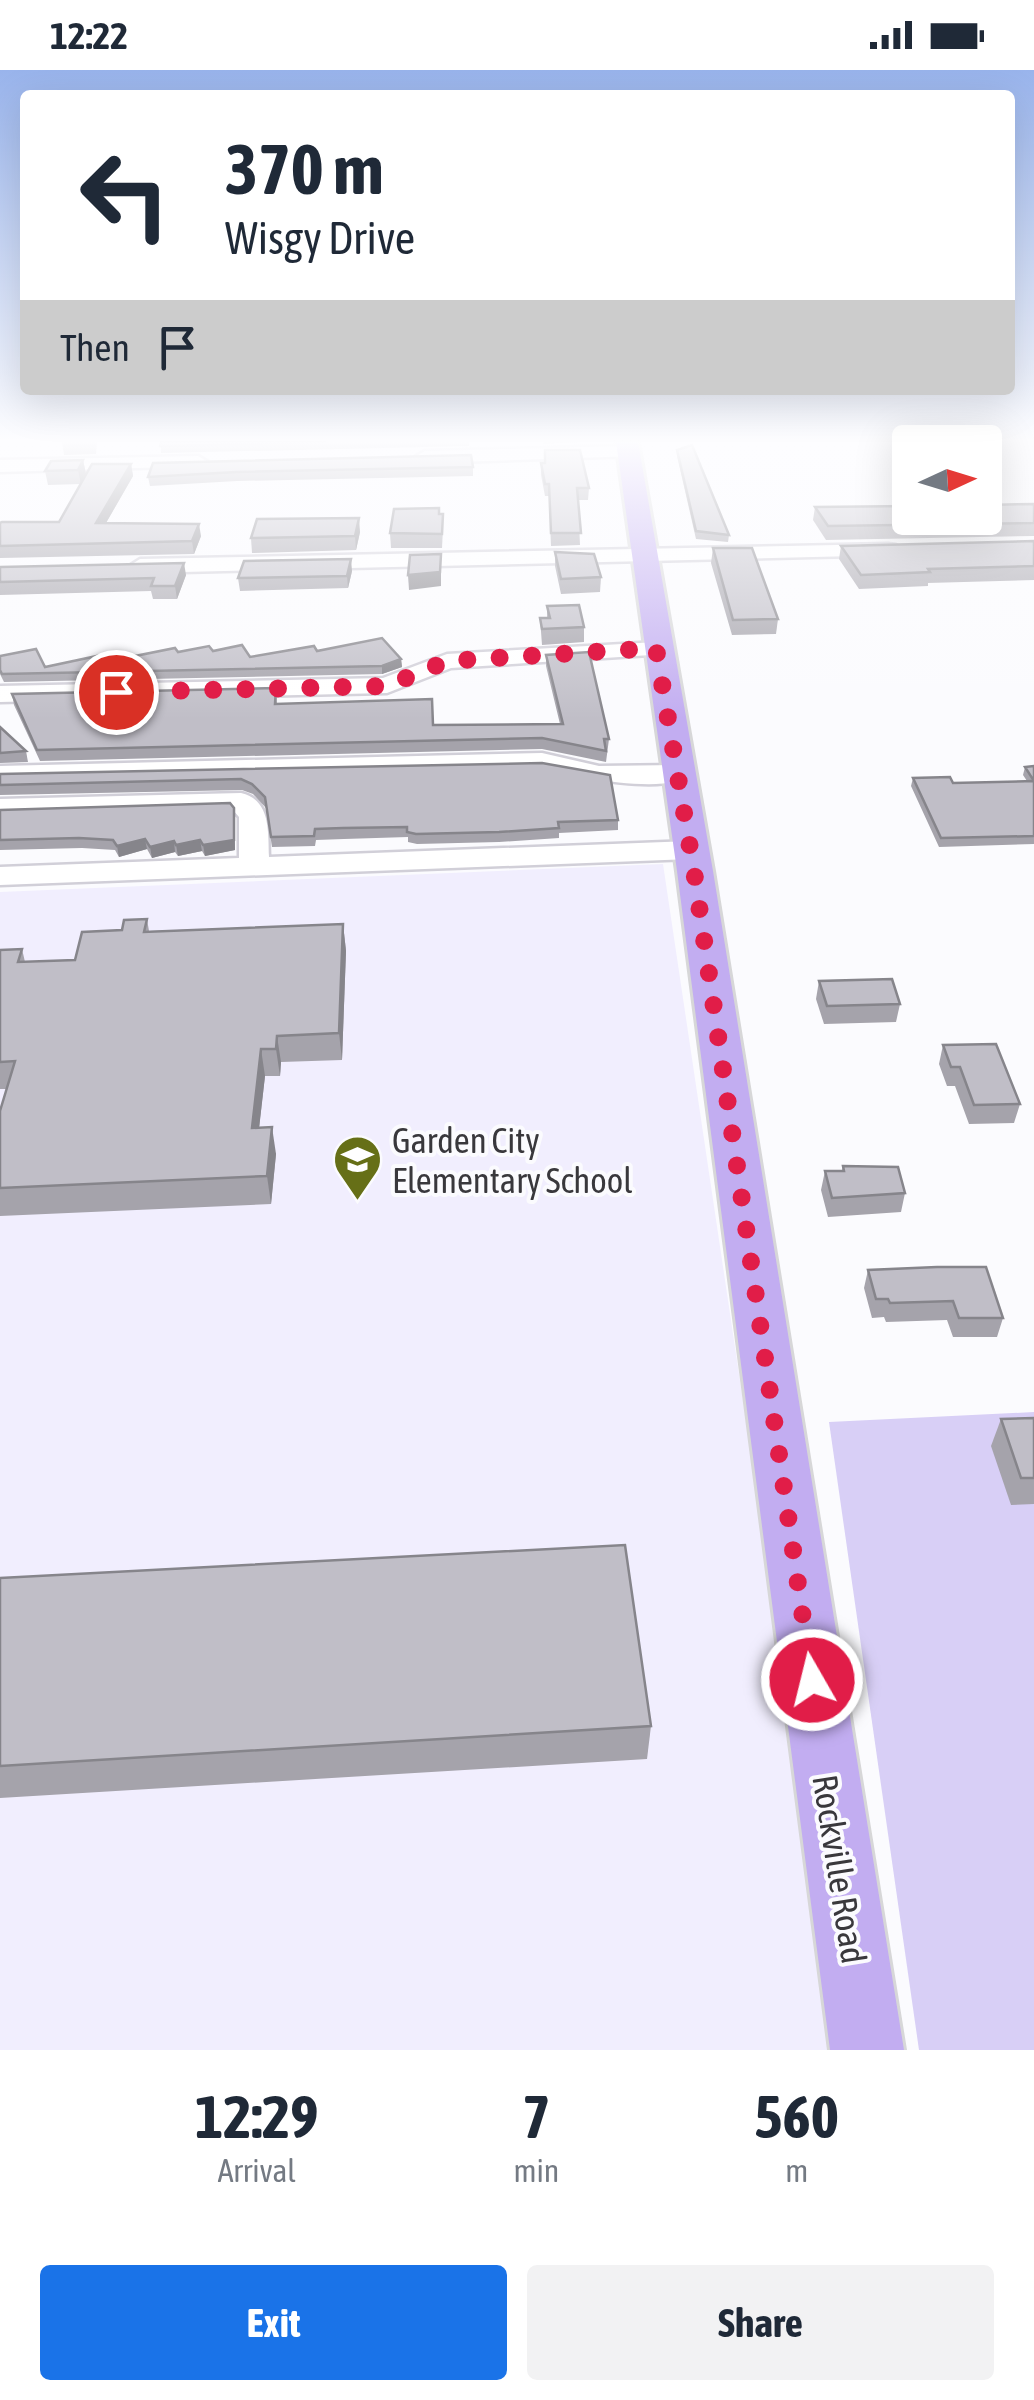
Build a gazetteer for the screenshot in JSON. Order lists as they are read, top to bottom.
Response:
{
  "streets": {
    "main road": ["Rockville Road"]
  },
  "places": {
    "school or university": ["Garden City Elementary School"]
  },
  "north": "right",
  "page": {
    "status": "12:22",
    "turn": ["370 m", "Wisgy Drive"],
    "then": "Then",
    "eta": [
      "12:29",
      "Arrival",
      "7",
      "min",
      "560",
      "m"
    ],
    "buttons": ["Exit", "Share"]
  }
}
